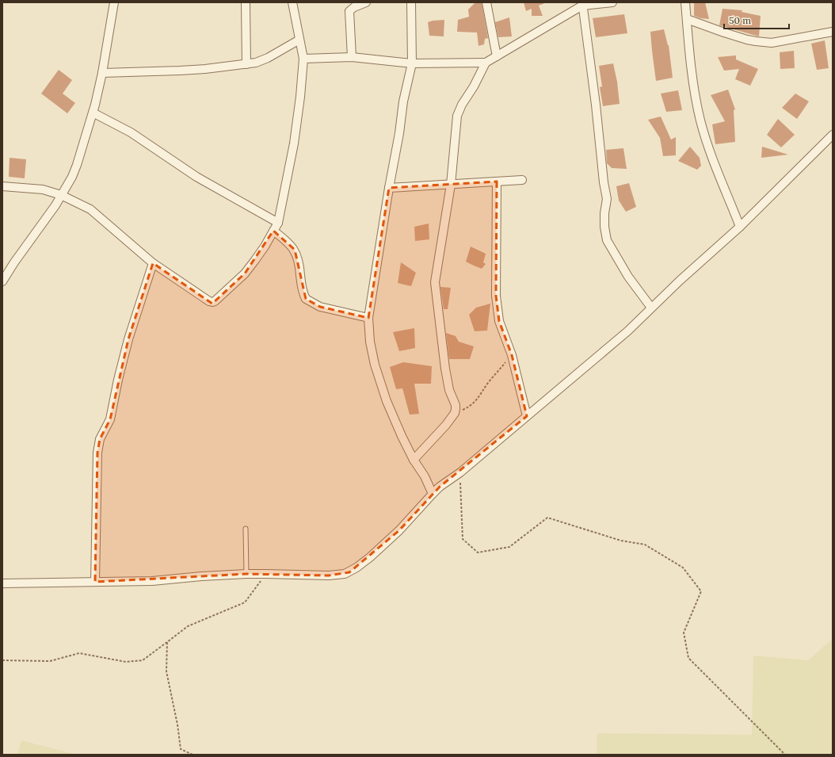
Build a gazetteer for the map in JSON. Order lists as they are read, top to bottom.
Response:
{
  "scale_bar": "50 m"
}
